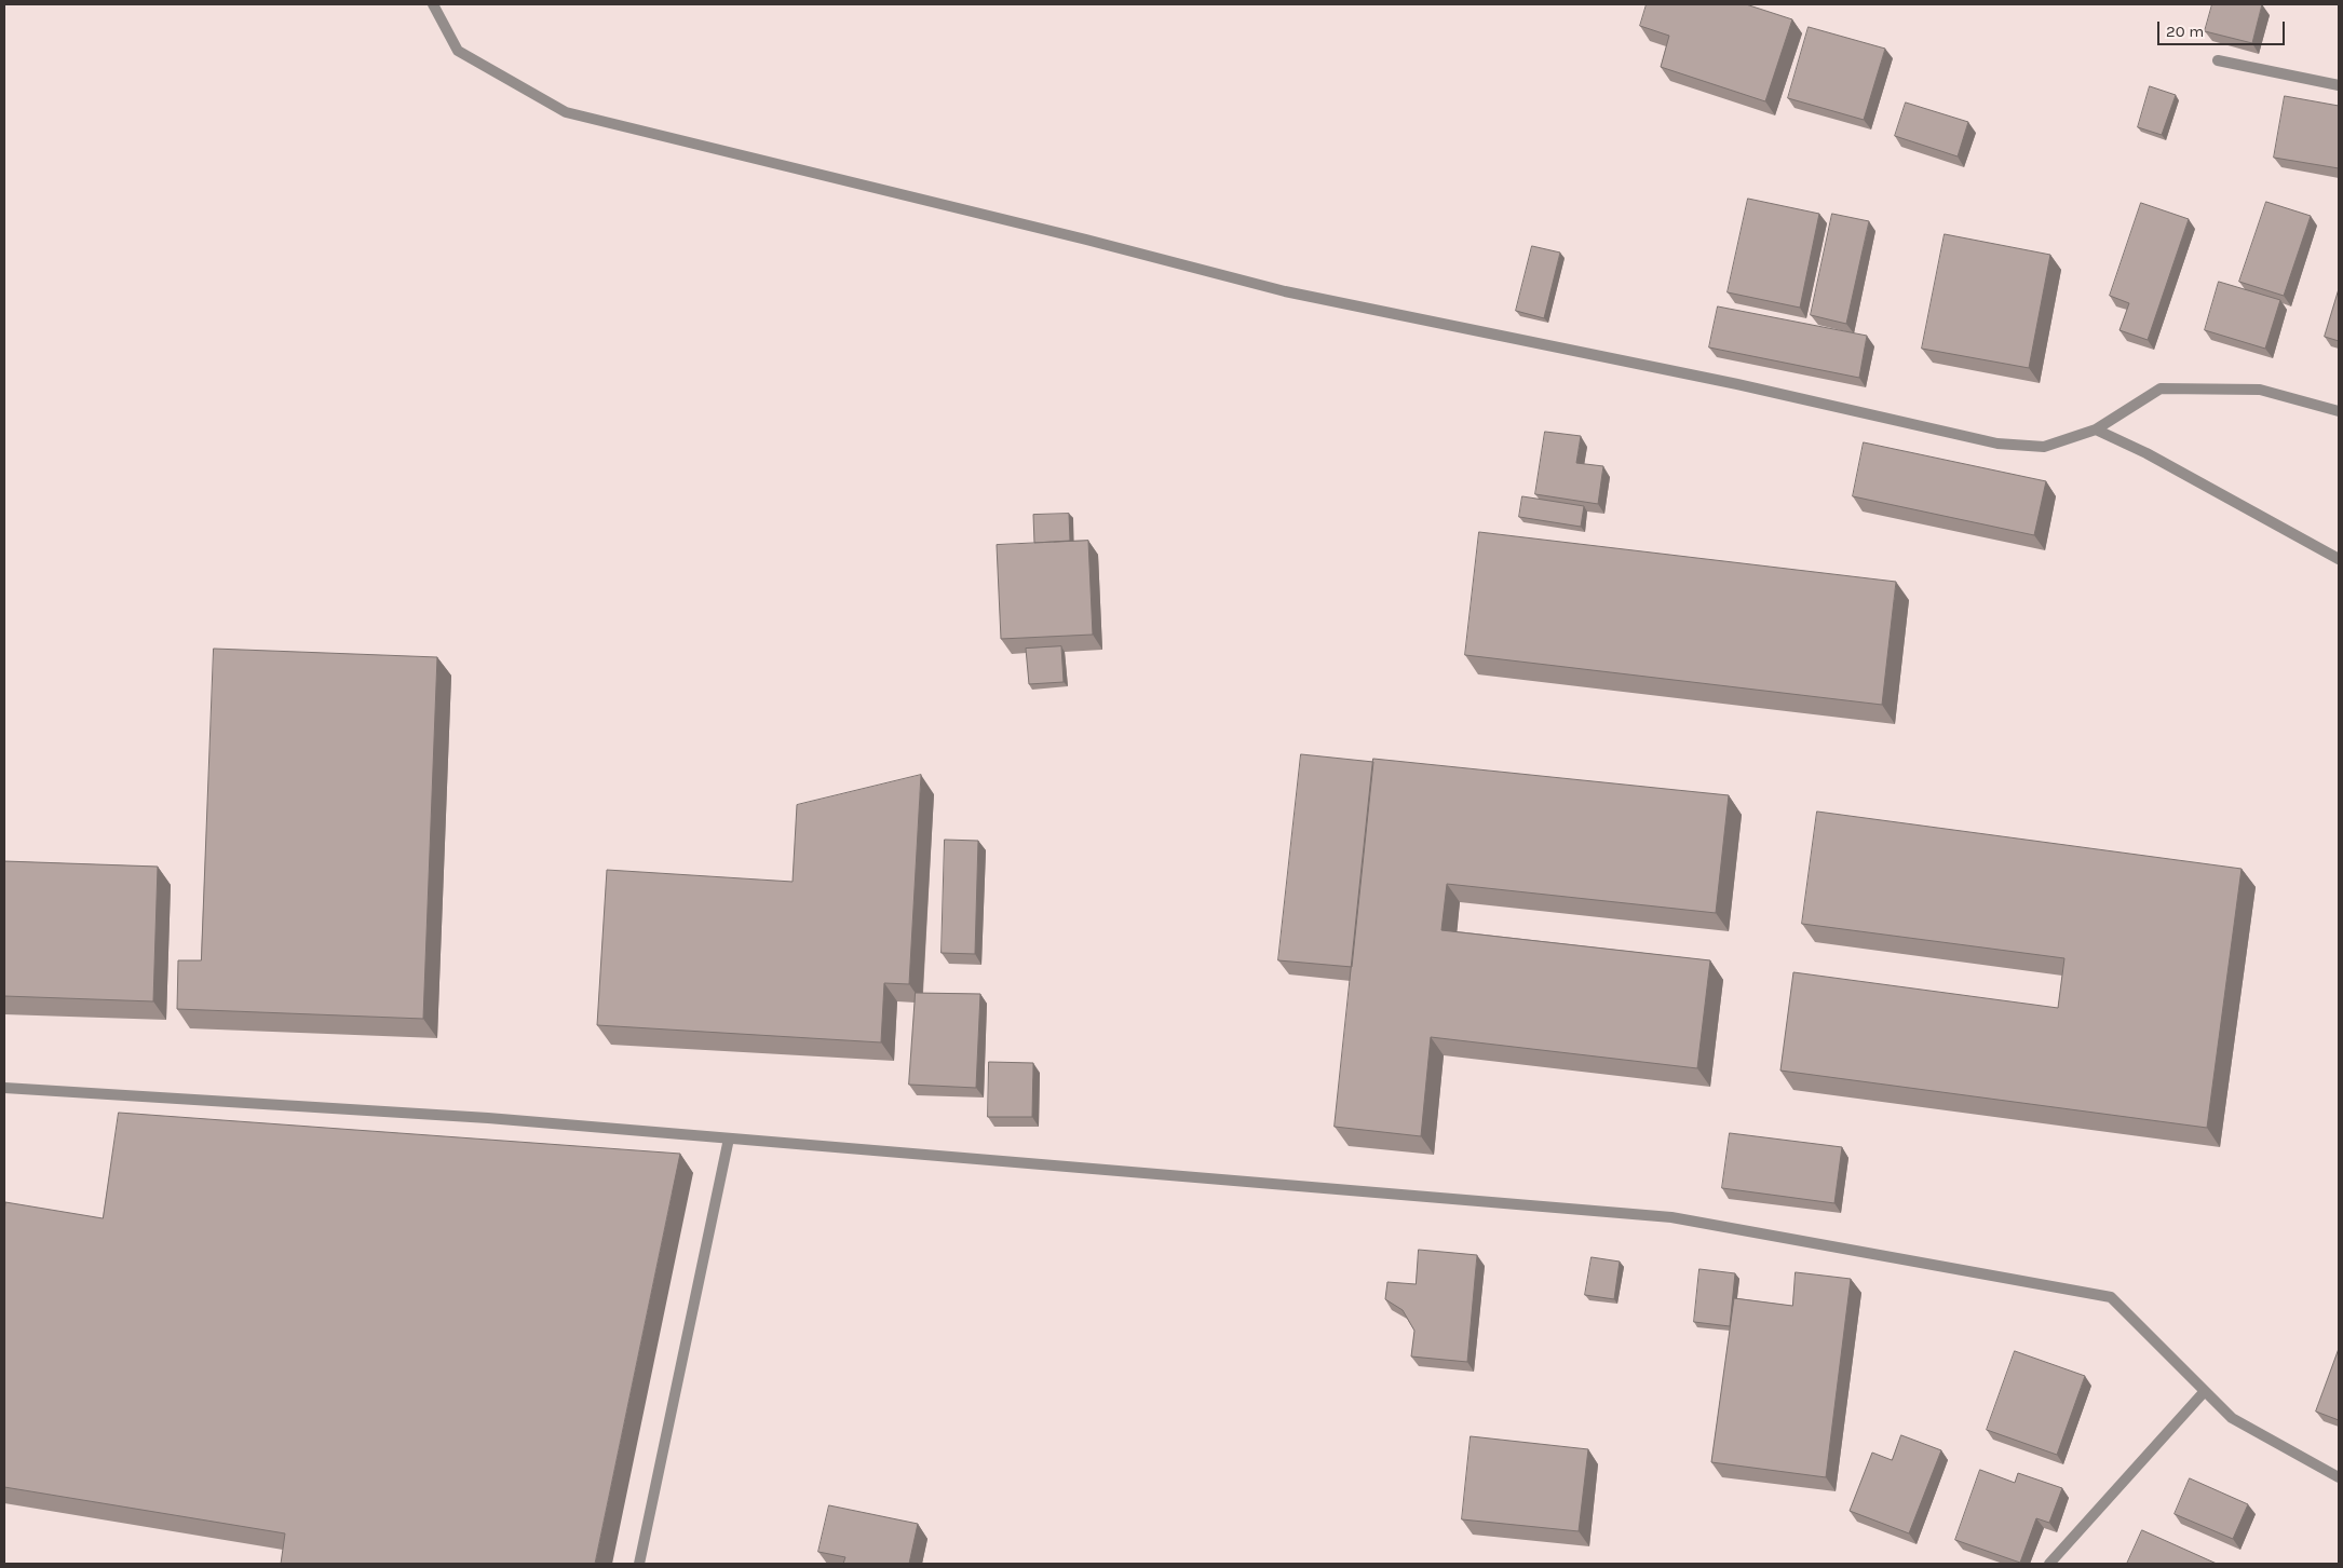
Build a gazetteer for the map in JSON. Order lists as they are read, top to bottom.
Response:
{
  "scale_bar": "20 m"
}
